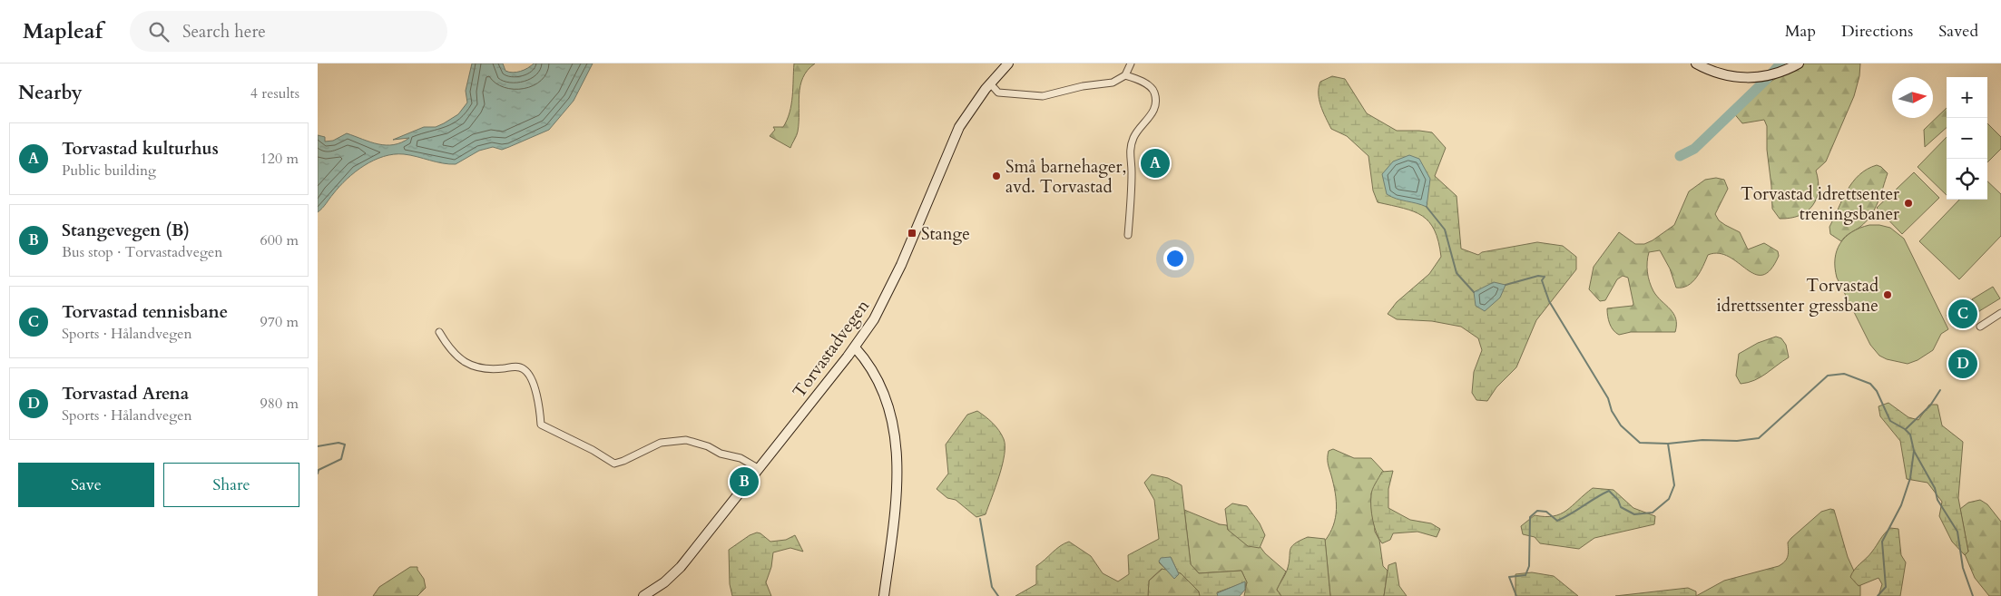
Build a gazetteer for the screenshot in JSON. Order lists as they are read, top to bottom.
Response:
{
  "streets": {
    "main road": ["Torvastadvegen"]
  },
  "places": {
    "other": ["Små barnehager, avd. Torvastad", "Torvastad idrettsenter treningsbaner", "Torvastad idrettssenter gressbane"],
    "transit": ["Stange"]
  },
  "north": "right",
  "page": {
    "header": "Mapleaf",
    "search": "Search here",
    "nav": ["Map", "Directions", "Saved"],
    "heading": ["Nearby", "4 results"],
    "map_buttons": ["+", "−"],
    "list": [
      {
        "mark": "A",
        "name": "Torvastad kulturhus",
        "note": "Public building",
        "value": "120 m"
      },
      {
        "mark": "B",
        "name": "Stangevegen (B)",
        "note": "Bus stop · Torvastadvegen",
        "value": "600 m"
      },
      {
        "mark": "C",
        "name": "Torvastad tennisbane",
        "note": "Sports · Hålandvegen",
        "value": "970 m"
      },
      {
        "mark": "D",
        "name": "Torvastad Arena",
        "note": "Sports · Hålandvegen",
        "value": "980 m"
      }
    ],
    "pins": [
      "A",
      "C",
      "D",
      "B"
    ],
    "buttons": ["Save", "Share"]
  }
}
